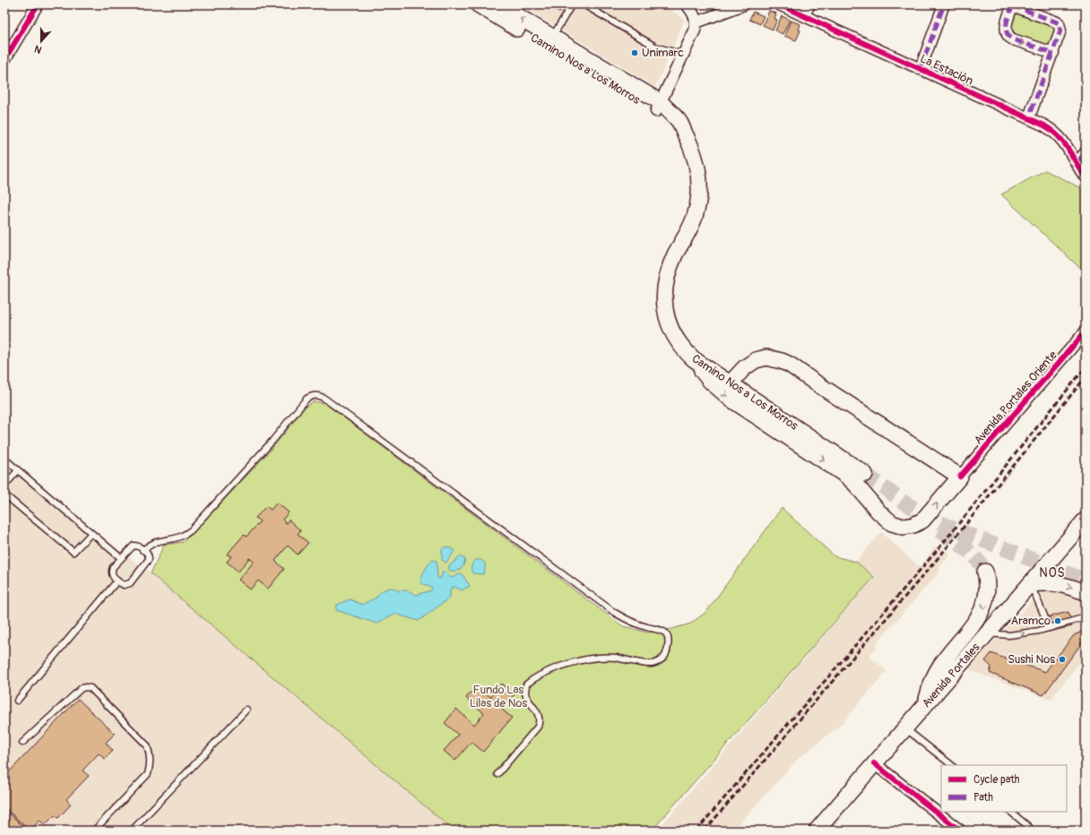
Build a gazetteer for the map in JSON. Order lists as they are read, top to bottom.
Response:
{
  "streets": {
    "main road": ["Camino Nos a Los Morros", "Avenida Portales"],
    "street": ["La Estación", "Avenida Portales Oriente"]
  },
  "districts": ["NOS"],
  "parks": ["Fundo Las Lilas de Nos"],
  "places": ["Unimarc", "Aramco", "Sushi Nos"],
  "legend": ["Cycle path", "Path"],
  "north": "bottom"
}
